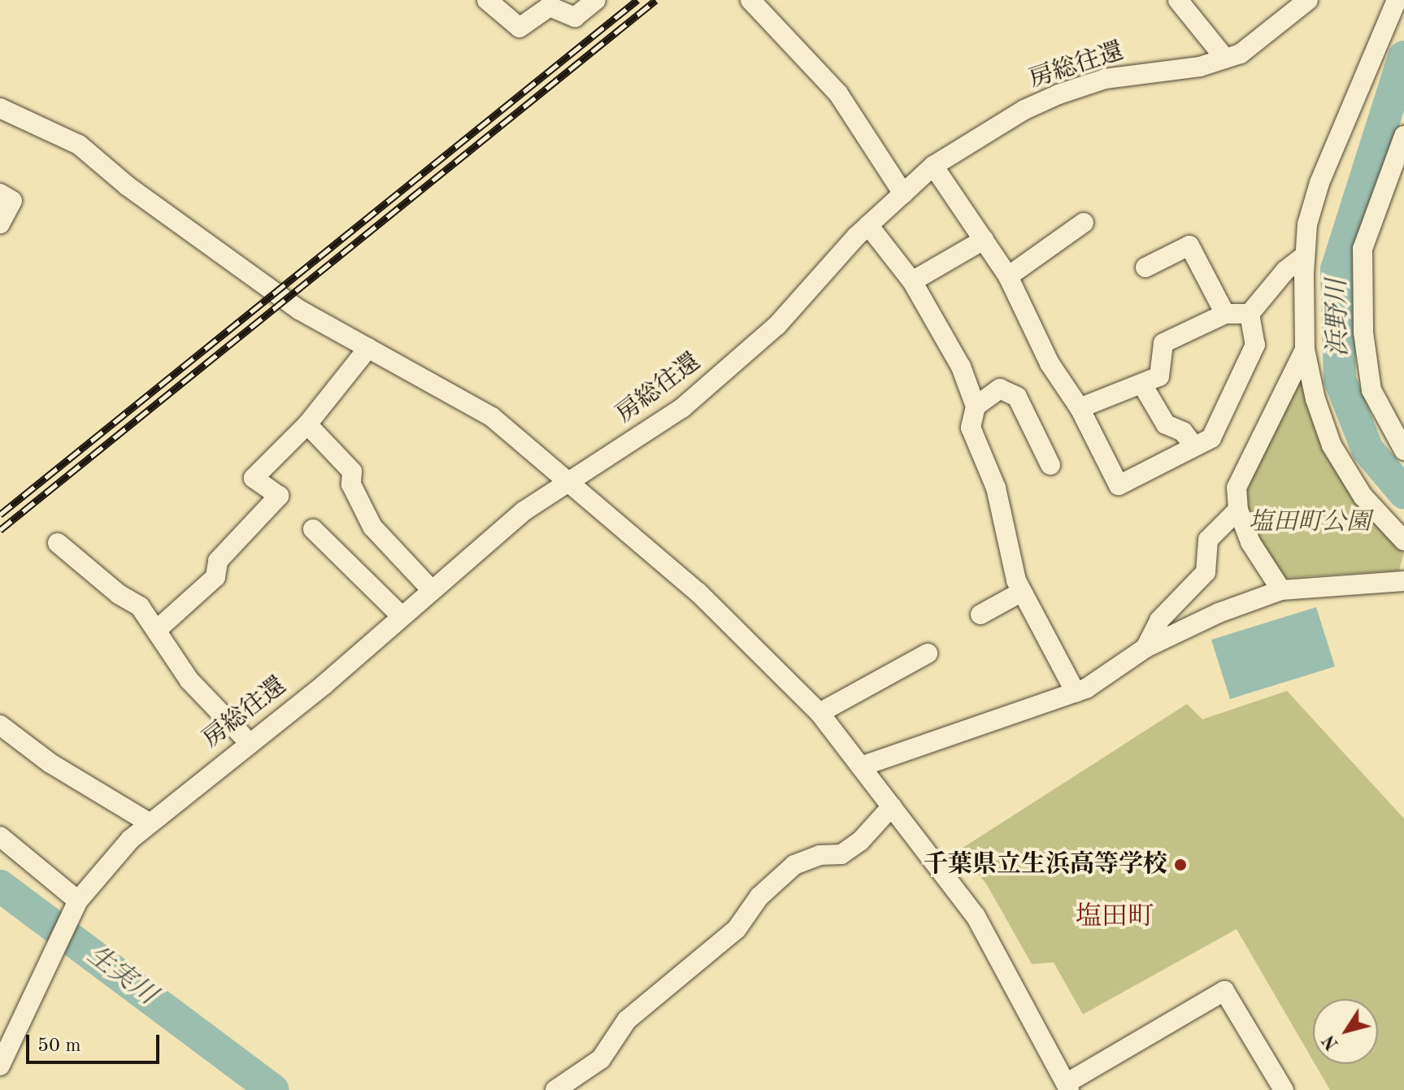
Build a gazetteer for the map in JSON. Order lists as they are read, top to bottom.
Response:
{
  "streets": {
    "street": ["房総往還"]
  },
  "districts": ["塩田町"],
  "water": ["浜野川", "生実川"],
  "parks": ["塩田町公園"],
  "places": ["千葉県立生浜高等学校"],
  "scale_bar": "50 m",
  "north": "bottom left"
}
